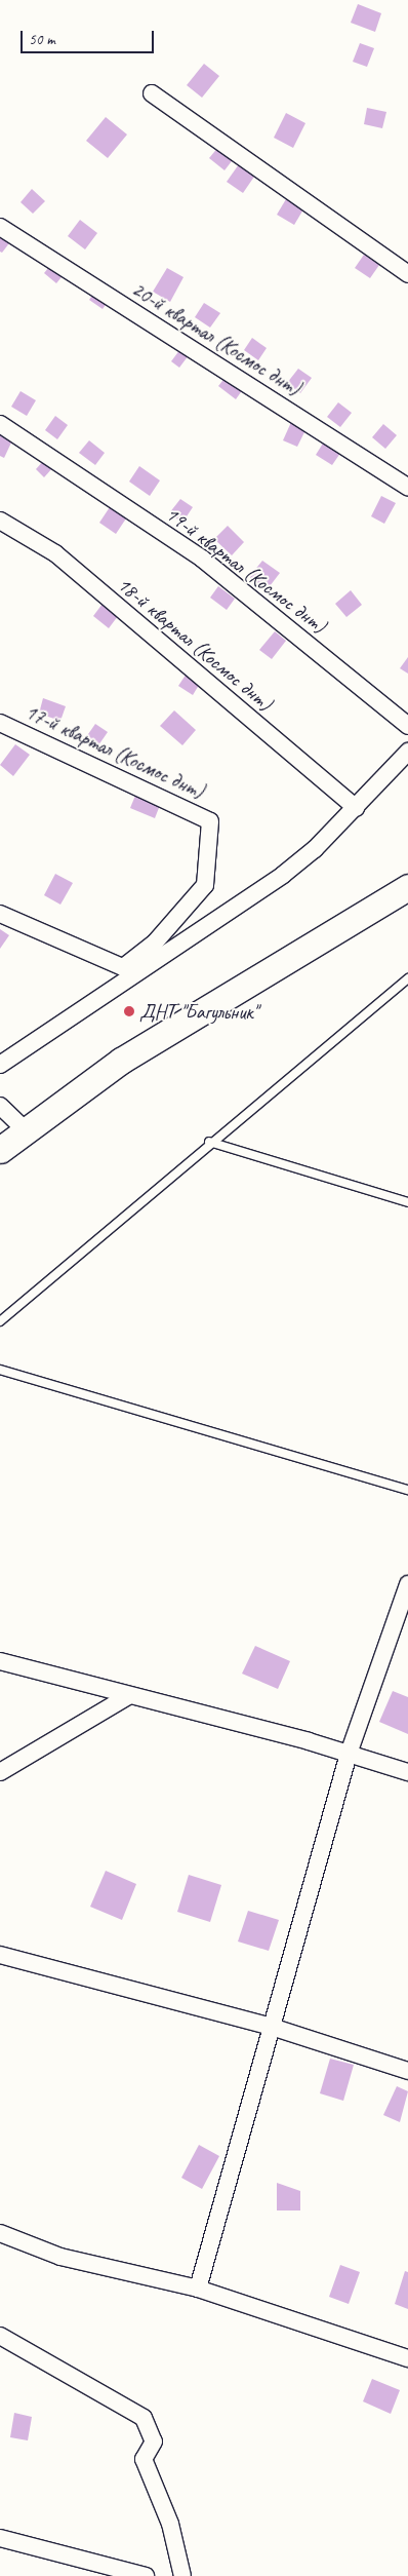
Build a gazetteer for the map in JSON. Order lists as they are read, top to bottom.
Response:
{
  "streets": {
    "street": [
      "20-й квартал (Космос днт)",
      "19-й квартал (Космос днт)",
      "18-й квартал (Космос днт)",
      "17-й квартал (Космос днт)"
    ]
  },
  "places": ["ДНТ \"Багульник\""],
  "scale_bar": "50 m"
}
